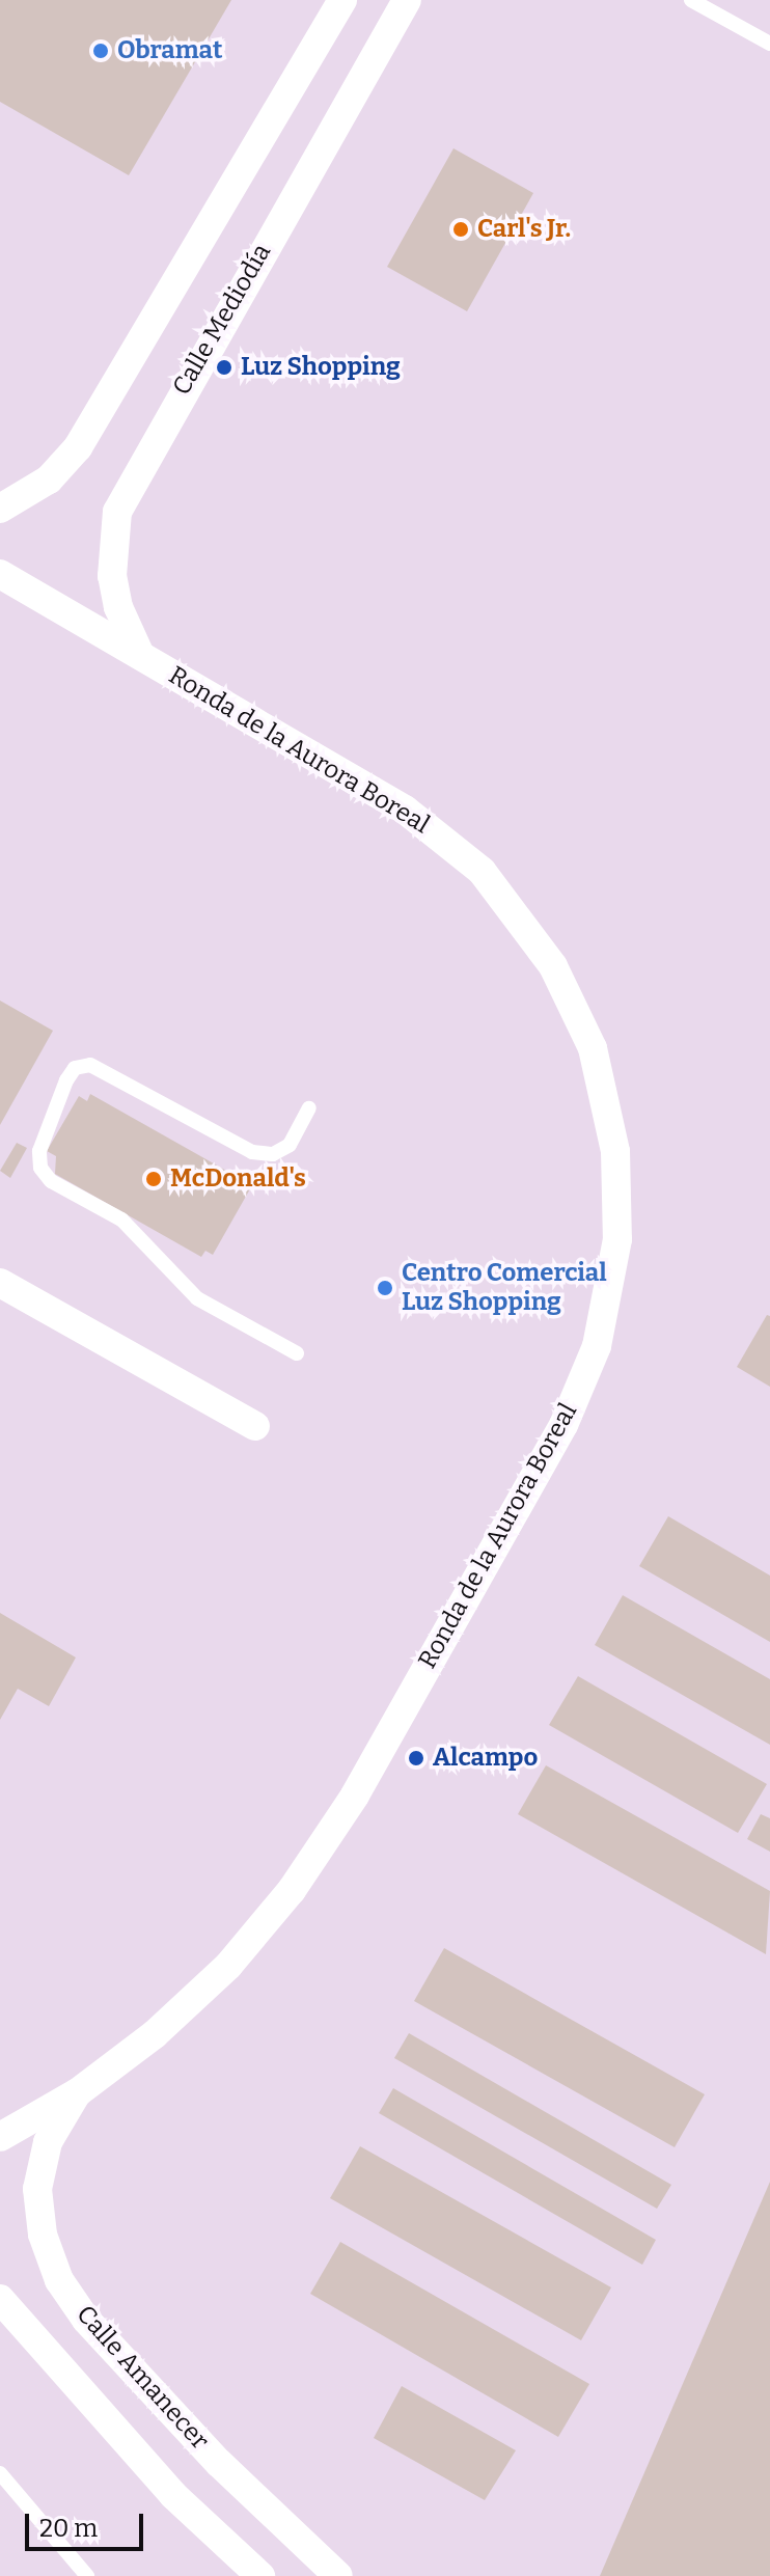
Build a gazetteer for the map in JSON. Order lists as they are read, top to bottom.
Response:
{
  "streets": {
    "street": ["Calle Mediodía", "Ronda de la Aurora Boreal", "Calle Amanecer"]
  },
  "crossings": [
    ["Calle Mediodía", "Ronda de la Aurora Boreal"],
    ["Ronda de la Aurora Boreal", "Calle Amanecer"]
  ],
  "places": [
    "Obramat",
    "Carl's Jr.",
    "Luz Shopping",
    "McDonald's",
    "Centro Comercial Luz Shopping",
    "Alcampo"
  ],
  "scale_bar": "20 m"
}
